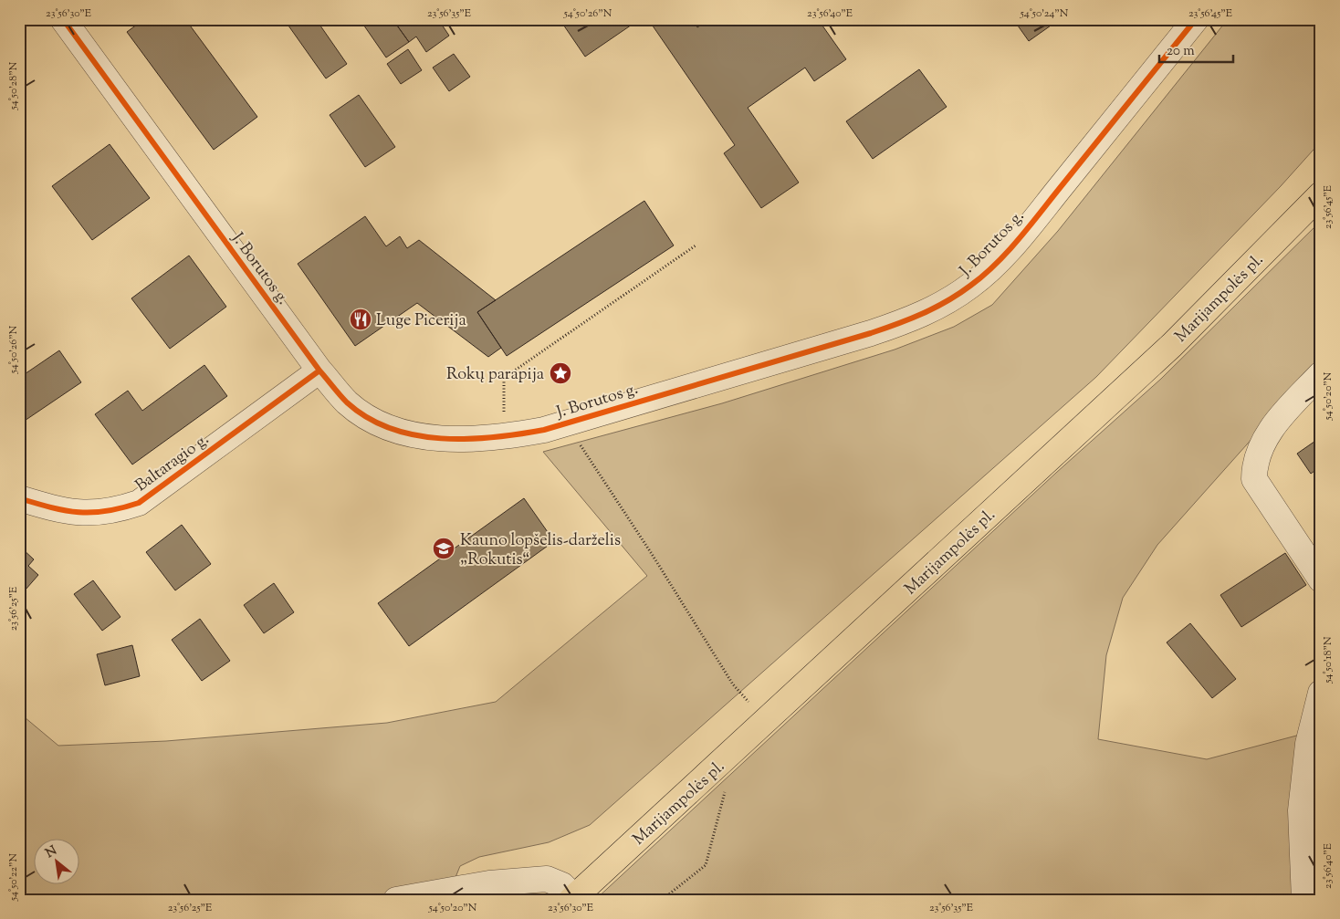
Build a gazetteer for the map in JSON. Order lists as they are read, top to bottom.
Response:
{
  "streets": {
    "main road": ["Marijampolės pl."],
    "street": ["J. Borutos g.", "Baltaragio g."]
  },
  "crossings": [
    ["J. Borutos g.", "Baltaragio g."]
  ],
  "places": {
    "restaurant": ["Luge Picerija"],
    "place": ["Rokų parapija"],
    "school or university": ["Kauno lopšelis-darželis „Rokutis“"]
  },
  "scale_bar": "20 m",
  "north": "top left",
  "coordinates": [
    "23°56'30\"E",
    "23°56'35\"E",
    "54°50'26\"N",
    "23°56'40\"E",
    "54°50'24\"N",
    "23°56'45\"E",
    "54°50'28\"N",
    "54°50'20\"N",
    "23°56'25\"E",
    "54°50'18\"N",
    "54°50'22\"N"
  ]
}
